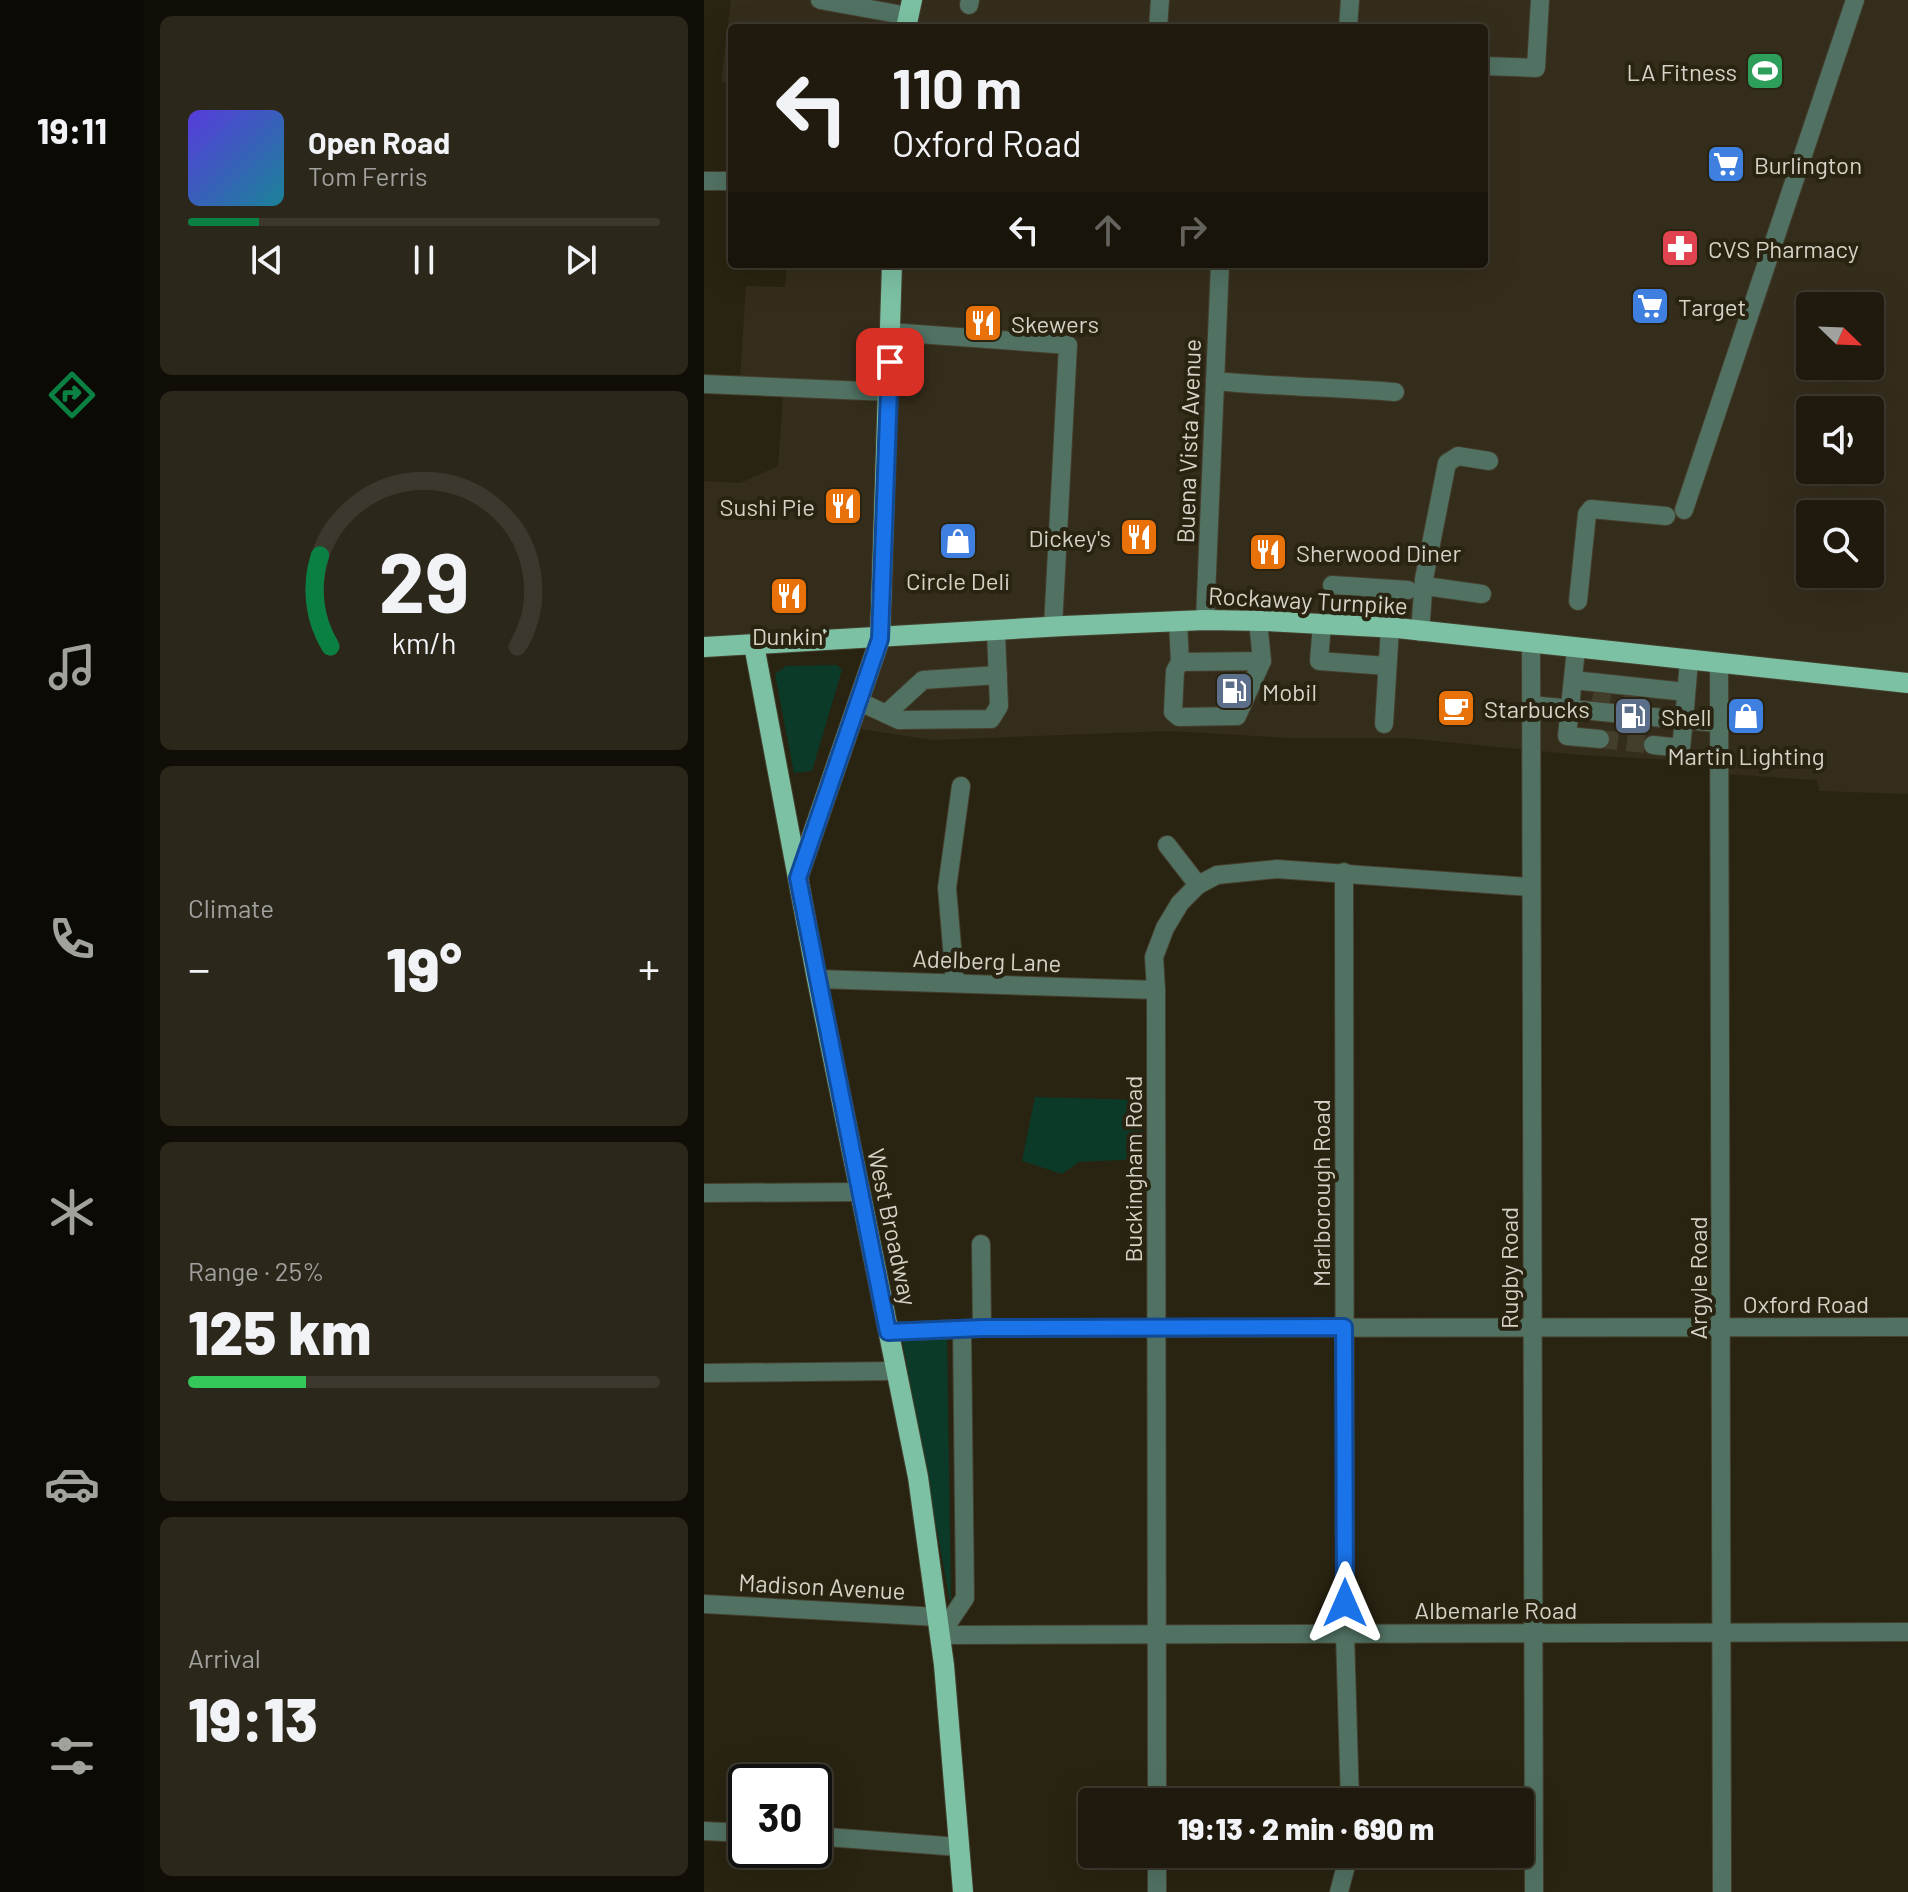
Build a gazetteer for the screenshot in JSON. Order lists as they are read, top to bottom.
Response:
{
  "streets": {
    "main road": ["Rockaway Turnpike", "West Broadway"],
    "street": [
      "Buena Vista Avenue",
      "Adelberg Lane",
      "Buckingham Road",
      "Marlborough Road",
      "Rugby Road",
      "Argyle Road",
      "Oxford Road",
      "Madison Avenue",
      "Albemarle Road"
    ]
  },
  "crossings": [
    ["Buena Vista Avenue", "Rockaway Turnpike"],
    ["Rockaway Turnpike", "West Broadway"],
    ["Rockaway Turnpike", "Rugby Road"],
    ["Rockaway Turnpike", "Argyle Road"],
    ["Adelberg Lane", "Buckingham Road"],
    ["Adelberg Lane", "West Broadway"],
    ["Buckingham Road", "Oxford Road"],
    ["Buckingham Road", "Albemarle Road"],
    ["Marlborough Road", "Oxford Road"],
    ["Marlborough Road", "Albemarle Road"],
    ["West Broadway", "Oxford Road"],
    ["West Broadway", "Madison Avenue"],
    ["West Broadway", "Albemarle Road"],
    ["Rugby Road", "Oxford Road"],
    ["Rugby Road", "Albemarle Road"],
    ["Argyle Road", "Oxford Road"],
    ["Argyle Road", "Albemarle Road"],
    ["Madison Avenue", "Albemarle Road"]
  ],
  "places": {
    "sports": ["LA Fitness"],
    "supermarket": ["Burlington", "Target"],
    "pharmacy": ["CVS Pharmacy"],
    "restaurant": [
      "Skewers",
      "Sushi Pie",
      "Dickey's",
      "Sherwood Diner",
      "Dunkin'"
    ],
    "shop": ["Circle Deli", "Martin Lighting"],
    "fuel station": ["Mobil", "Shell"],
    "cafe": ["Starbucks"]
  },
  "north": "bottom right",
  "page": {
    "tabs": "19:11",
    "turn": ["110 m", "Oxford Road"],
    "song": ["Open Road", "Tom Ferris"],
    "tile": [
      "Climate",
      ["Range · 25%", "125 km"],
      ["Arrival", "19:13"]
    ],
    "heat": ["−", "19°", "+"],
    "limit": "30",
    "trip": "19:13 · 2 min · 690 m",
    "gauge": ["29", "km/h"]
  }
}
